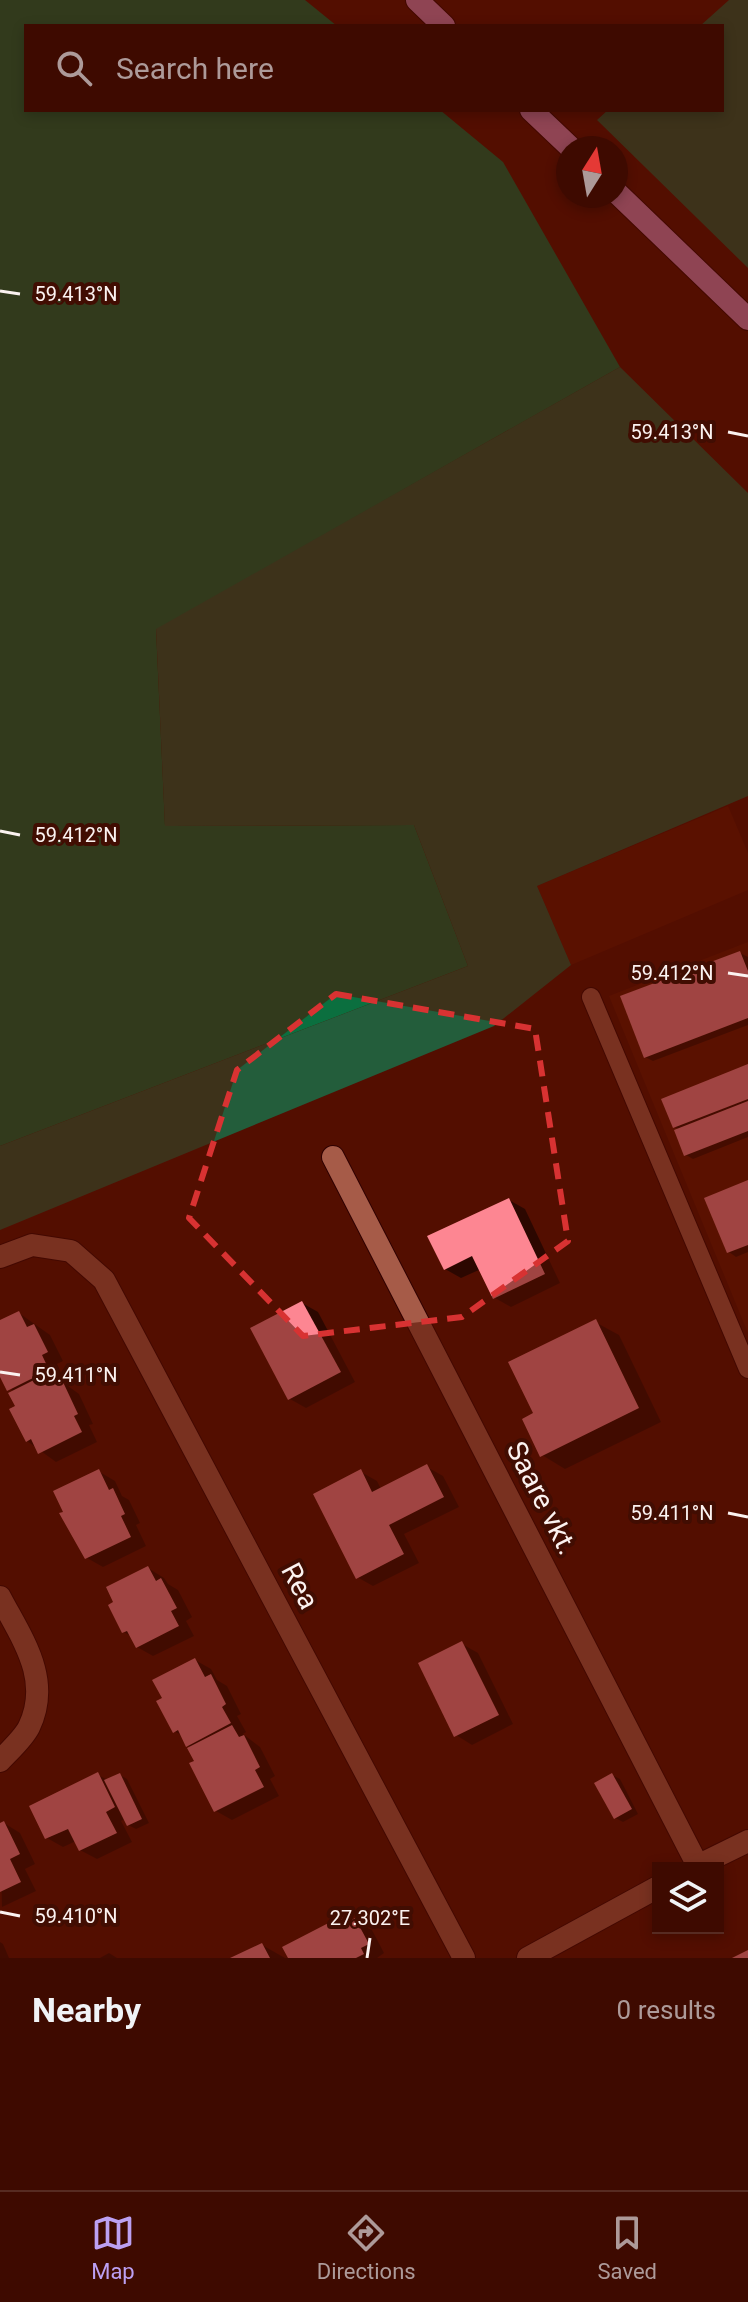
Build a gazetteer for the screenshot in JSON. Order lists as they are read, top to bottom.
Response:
{
  "streets": {
    "street": ["Saare vkt.", "Rea"]
  },
  "north": "top",
  "page": {
    "search": "Search here",
    "heading": ["Nearby", "0 results"],
    "nav": ["Map", "Directions", "Saved"]
  },
  "coordinates": [
    "59.413°N",
    "59.412°N",
    "59.411°N",
    "59.410°N",
    "27.302°E"
  ]
}
